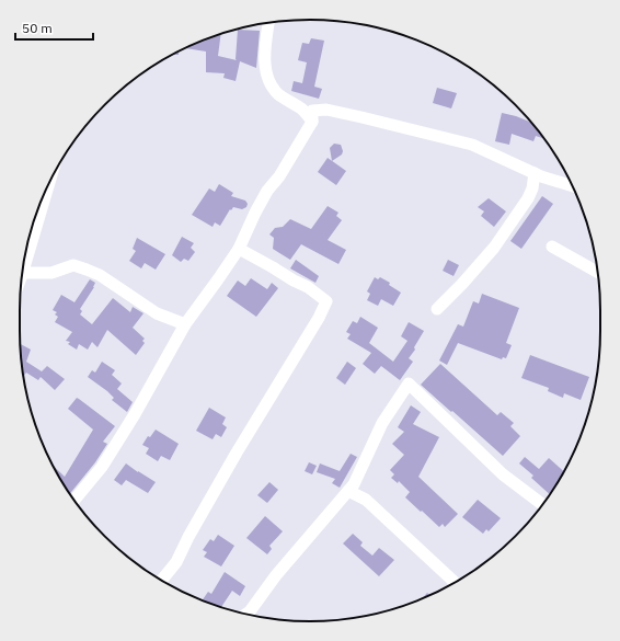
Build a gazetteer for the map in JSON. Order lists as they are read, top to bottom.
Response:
{
  "scale_bar": "50 m"
}
